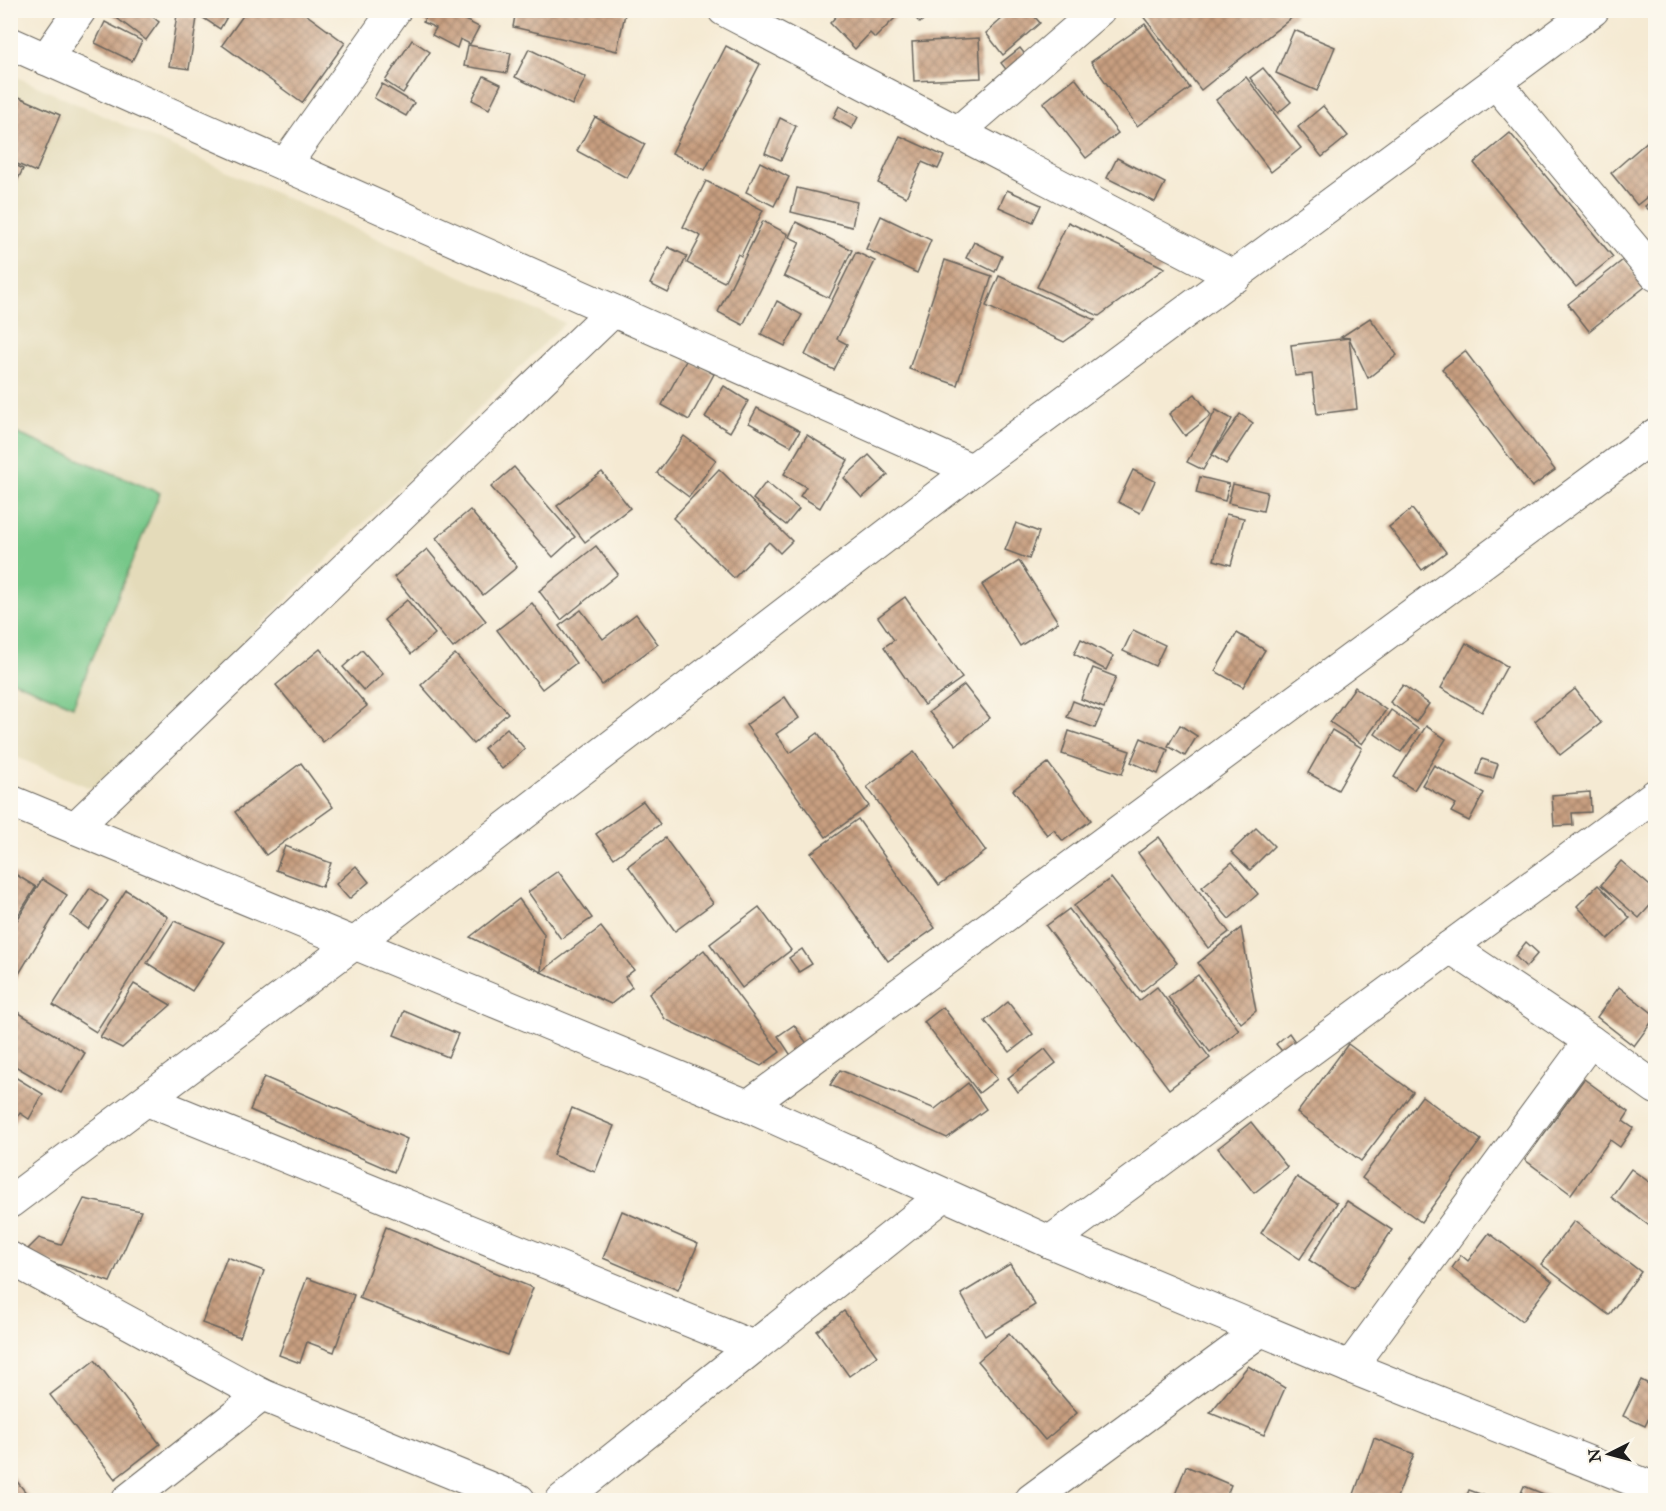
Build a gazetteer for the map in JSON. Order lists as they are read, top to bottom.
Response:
{
  "north": "left"
}
